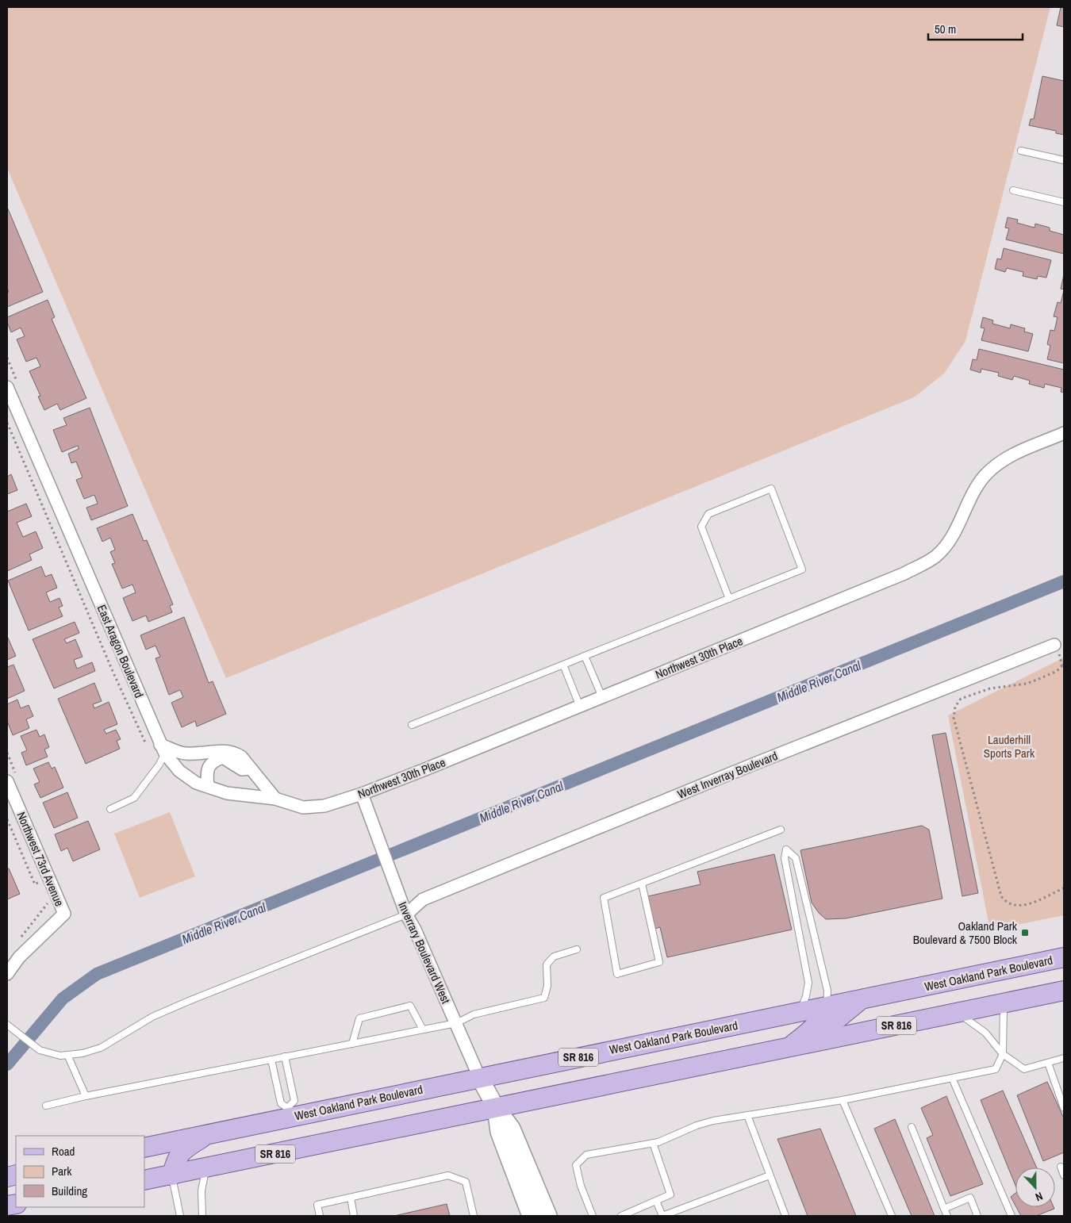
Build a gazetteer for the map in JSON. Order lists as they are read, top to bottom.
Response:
{
  "streets": {
    "main road": ["West Oakland Park Boulevard", "SR 816"],
    "street": [
      "East Aragon Boulevard",
      "Northwest 30th Place",
      "West Inverray Boulevard",
      "Northwest 73rd Avenue",
      "Inverrary Boulevard West"
    ]
  },
  "crossings": [
    ["East Aragon Boulevard", "Northwest 30th Place"],
    ["Northwest 30th Place", "Inverrary Boulevard West"],
    ["West Inverray Boulevard", "Inverrary Boulevard West"],
    ["Inverrary Boulevard West", "West Oakland Park Boulevard"],
    ["Inverrary Boulevard West", "SR 816"]
  ],
  "water": ["Middle River Canal"],
  "parks": ["Lauderhill Sports Park"],
  "places": {
    "transit": ["Oakland Park Boulevard & 7500 Block"]
  },
  "legend": ["Road", "Park", "Building"],
  "scale_bar": "50 m",
  "north": "bottom"
}
